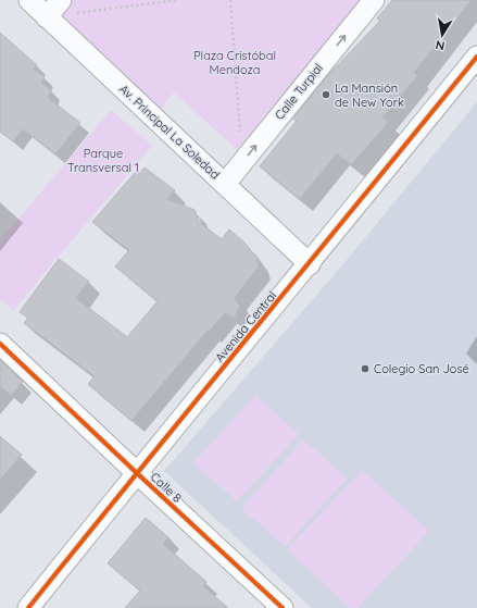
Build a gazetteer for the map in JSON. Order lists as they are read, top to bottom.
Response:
{
  "streets": {
    "street": [
      "Calle Turpial",
      "Av. Principal La Soledad",
      "Avenida Central",
      "Calle 8"
    ]
  },
  "crossings": [
    ["Calle Turpial", "Av. Principal La Soledad"],
    ["Av. Principal La Soledad", "Avenida Central"],
    ["Avenida Central", "Calle 8"]
  ],
  "one_way": ["Calle Turpial"],
  "parks": ["Plaza Cristóbal Mendoza", "Parque Transversal 1"],
  "places": ["La Mansión de New York", "Colegio San José"],
  "north": "bottom"
}
